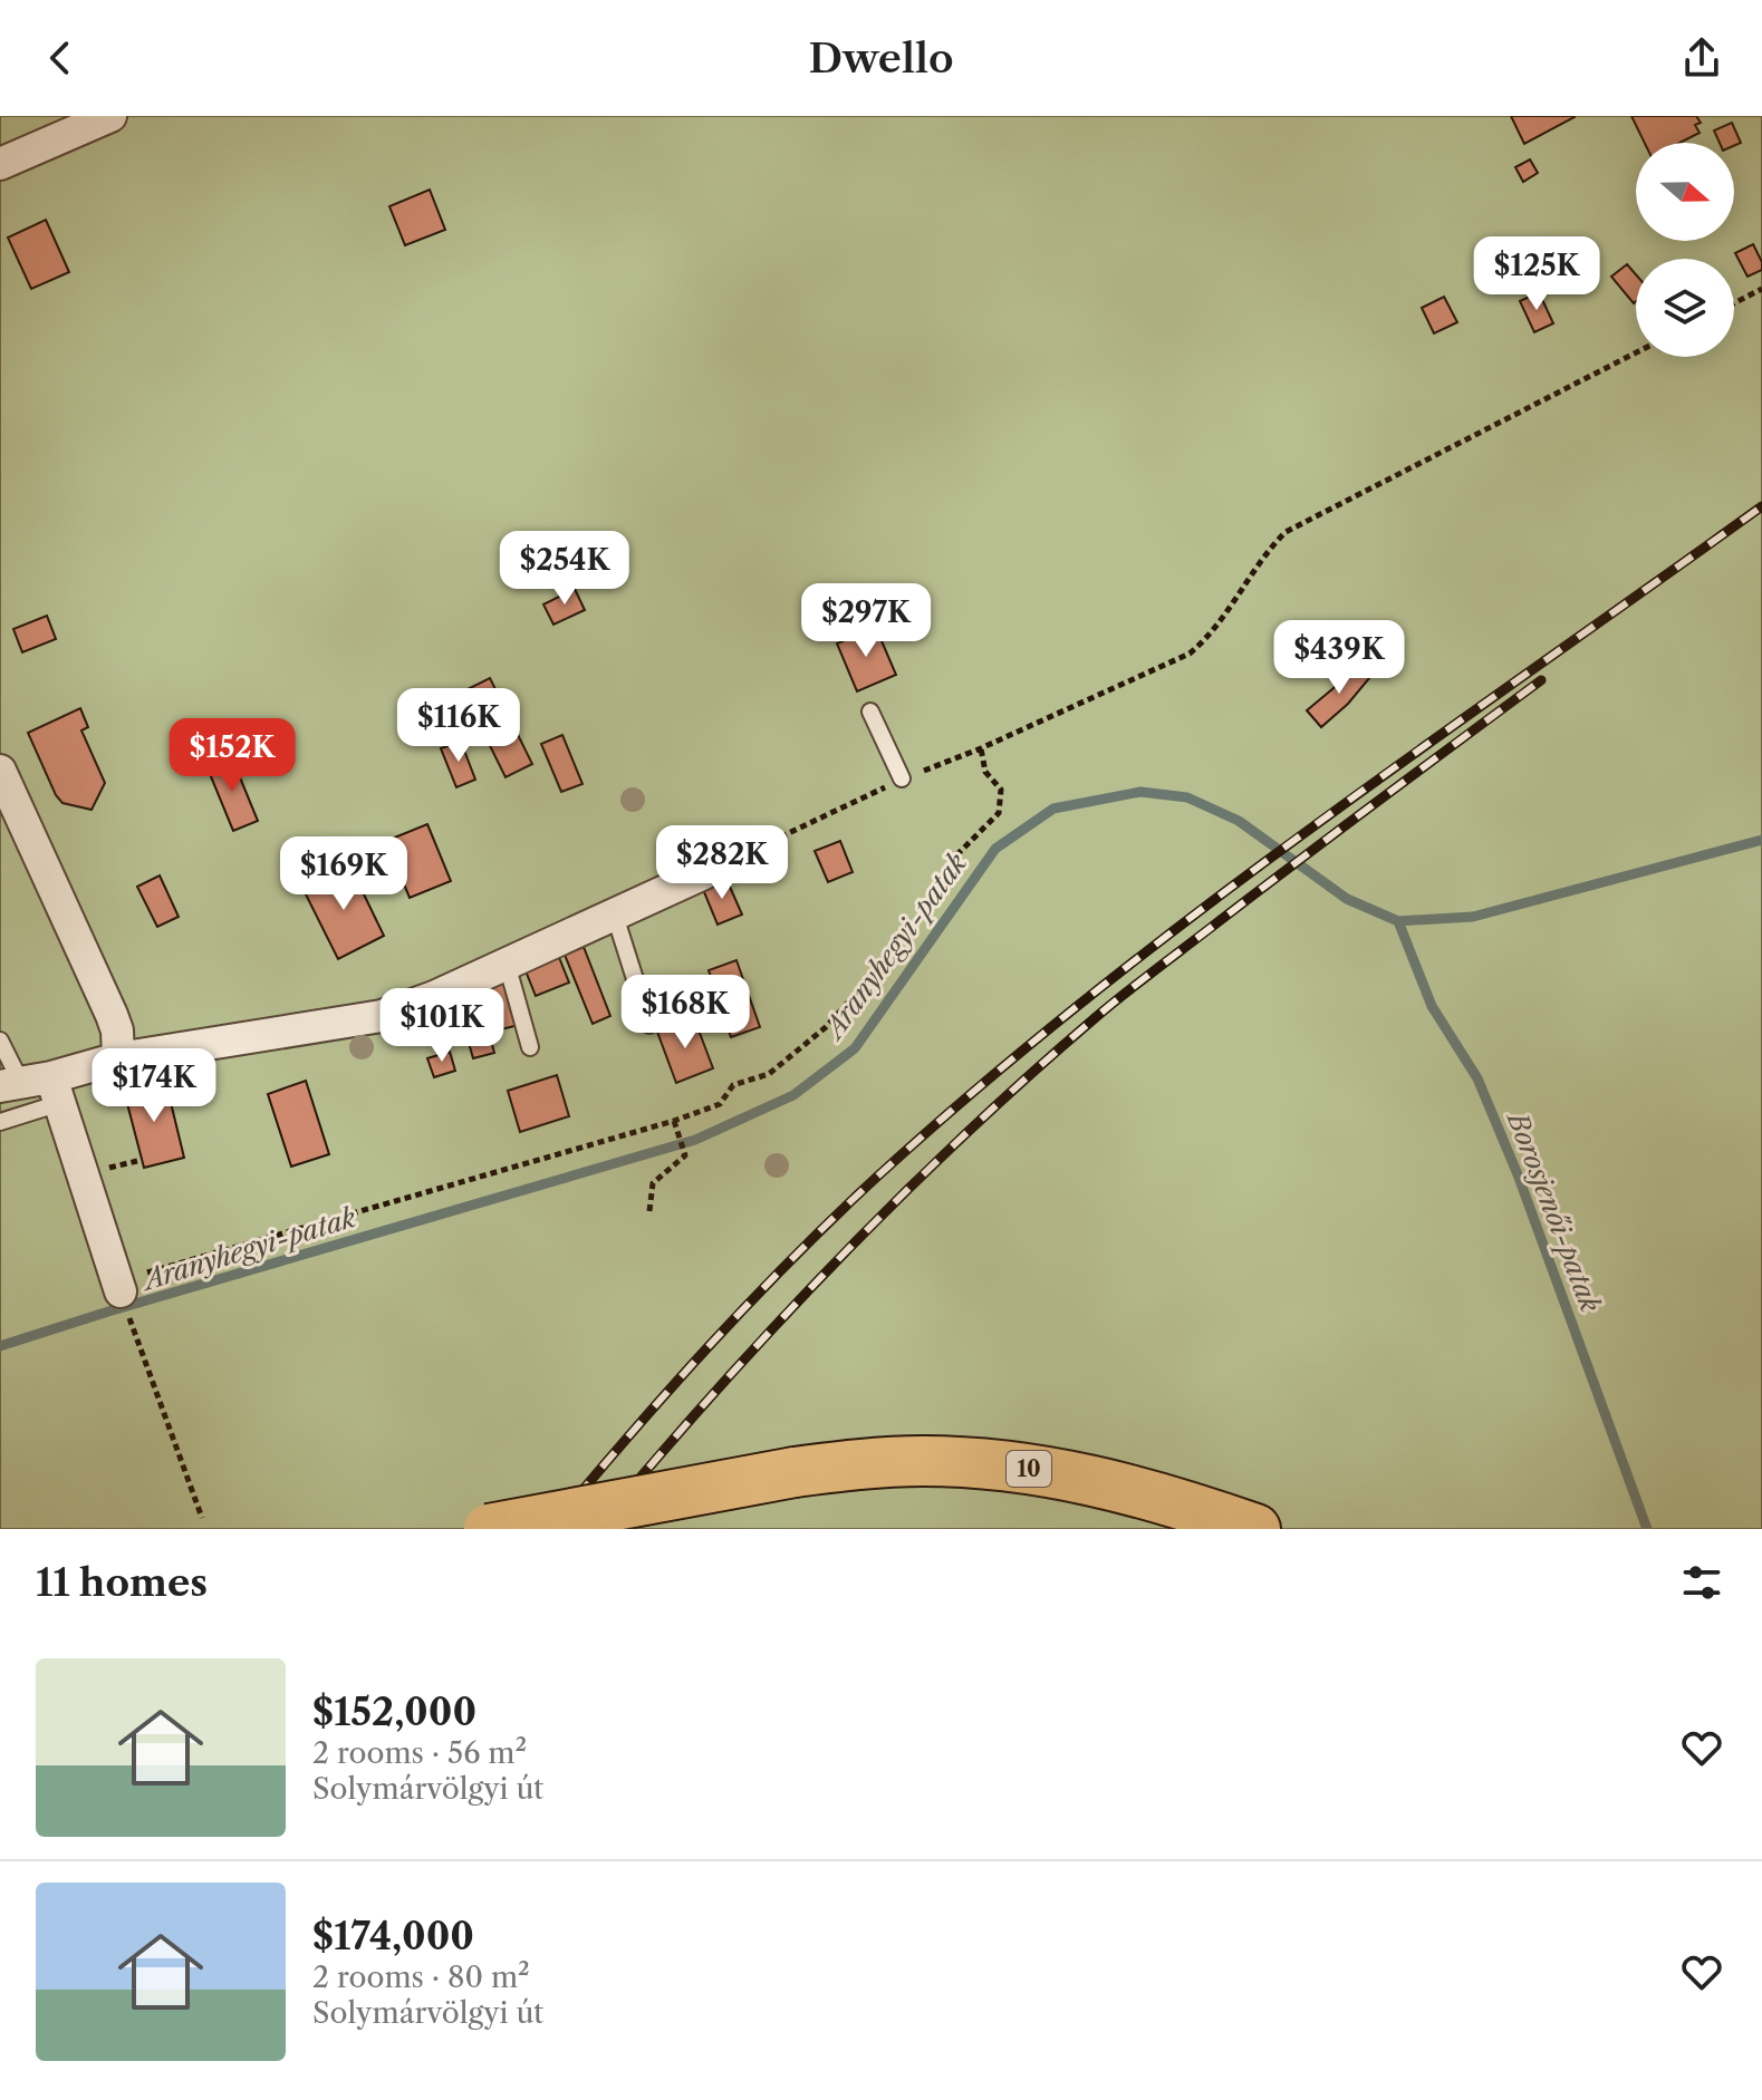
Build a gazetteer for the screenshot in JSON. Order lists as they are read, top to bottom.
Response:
{
  "streets": {
    "main road": ["10"]
  },
  "water": ["Aranyhegyi-patak", "Borosjenői-patak"],
  "north": "right",
  "page": {
    "header": "Dwello",
    "price": [
      "$125K",
      "$254K",
      "$297K",
      "$439K",
      "$116K",
      "$152K",
      "$282K",
      "$169K",
      "$168K",
      "$101K",
      "$174K"
    ],
    "heading": "11 homes",
    "list": [
      {
        "name": "$152,000",
        "note": "2 rooms · 56 m² · Solymárvölgyi út"
      },
      {
        "name": "$174,000",
        "note": "2 rooms · 80 m² · Solymárvölgyi út"
      }
    ]
  }
}
